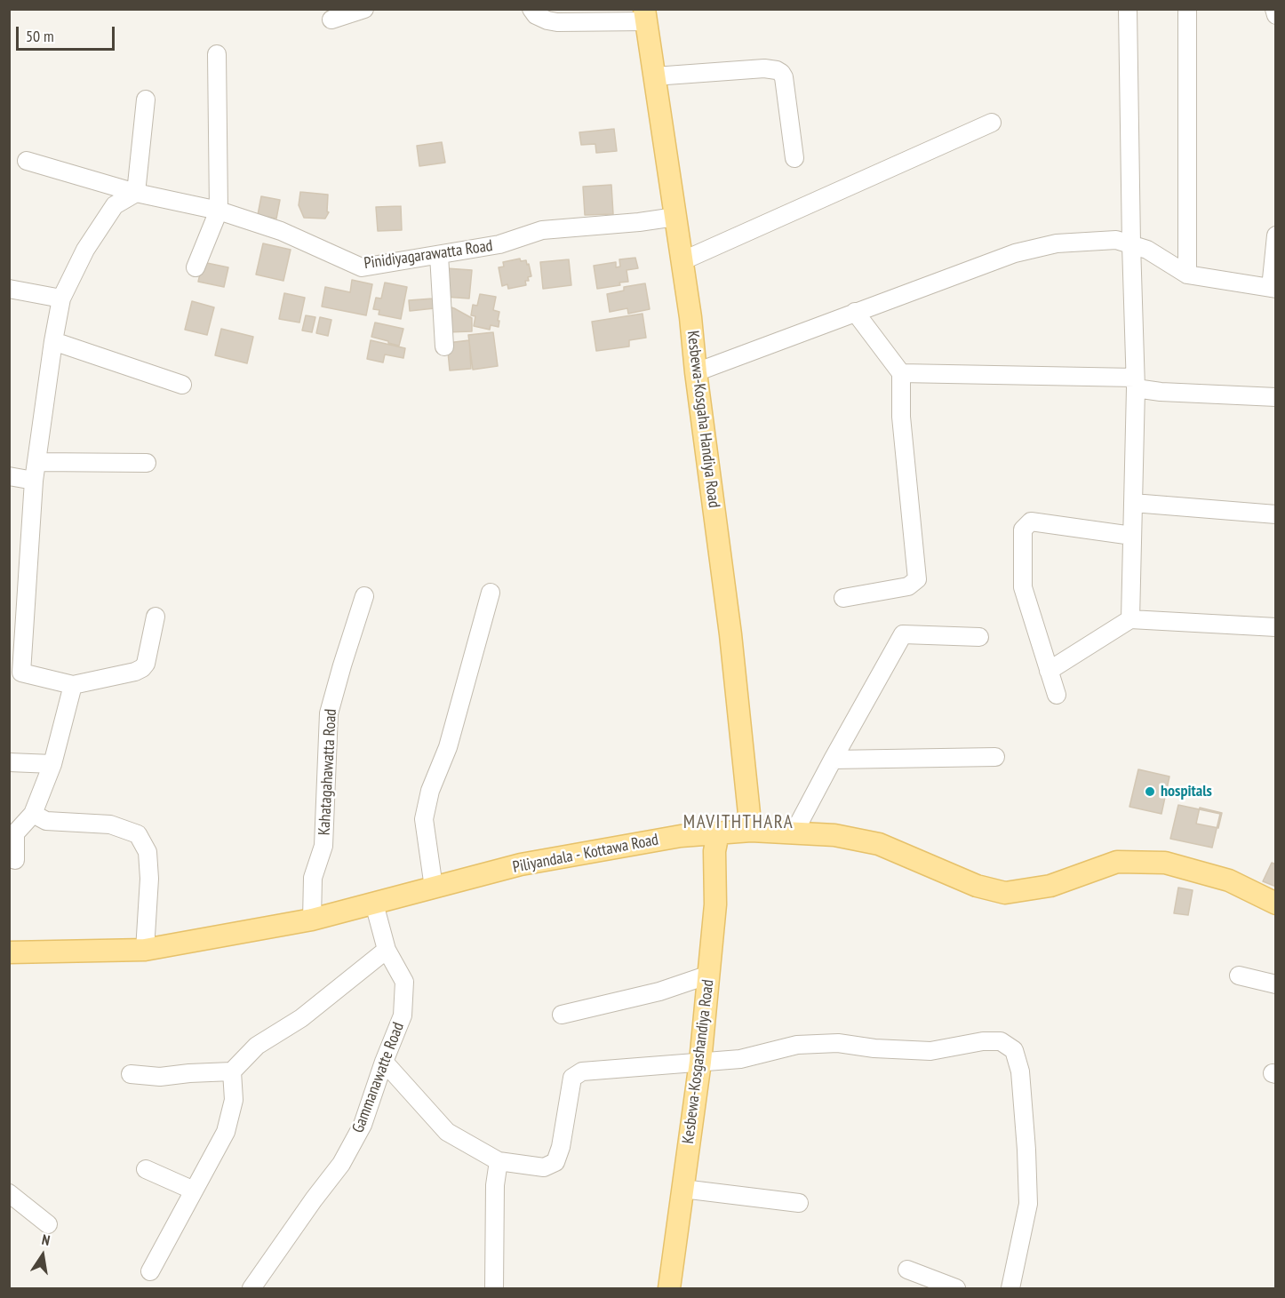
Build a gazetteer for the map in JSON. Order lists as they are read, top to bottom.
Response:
{
  "streets": {
    "main road": ["Kesbewa-Kosgaha Handiya Road", "Piliyandala - Kottawa Road", "Kesbewa-Kosgashandiya Road"],
    "street": ["Pinidiyagarawatta Road", "Kahatagahawatta Road", "Gammanawatte Road"]
  },
  "crossings": [
    ["Pinidiyagarawatta Road", "Kesbewa-Kosgaha Handiya Road"],
    ["Kesbewa-Kosgaha Handiya Road", "Piliyandala - Kottawa Road"],
    ["Kahatagahawatta Road", "Piliyandala - Kottawa Road"],
    ["Piliyandala - Kottawa Road", "Kesbewa-Kosgashandiya Road"],
    ["Piliyandala - Kottawa Road", "Gammanawatte Road"]
  ],
  "districts": ["MAVITHTHARA"],
  "places": ["hospitals"],
  "scale_bar": "50 m",
  "north": "top"
}
